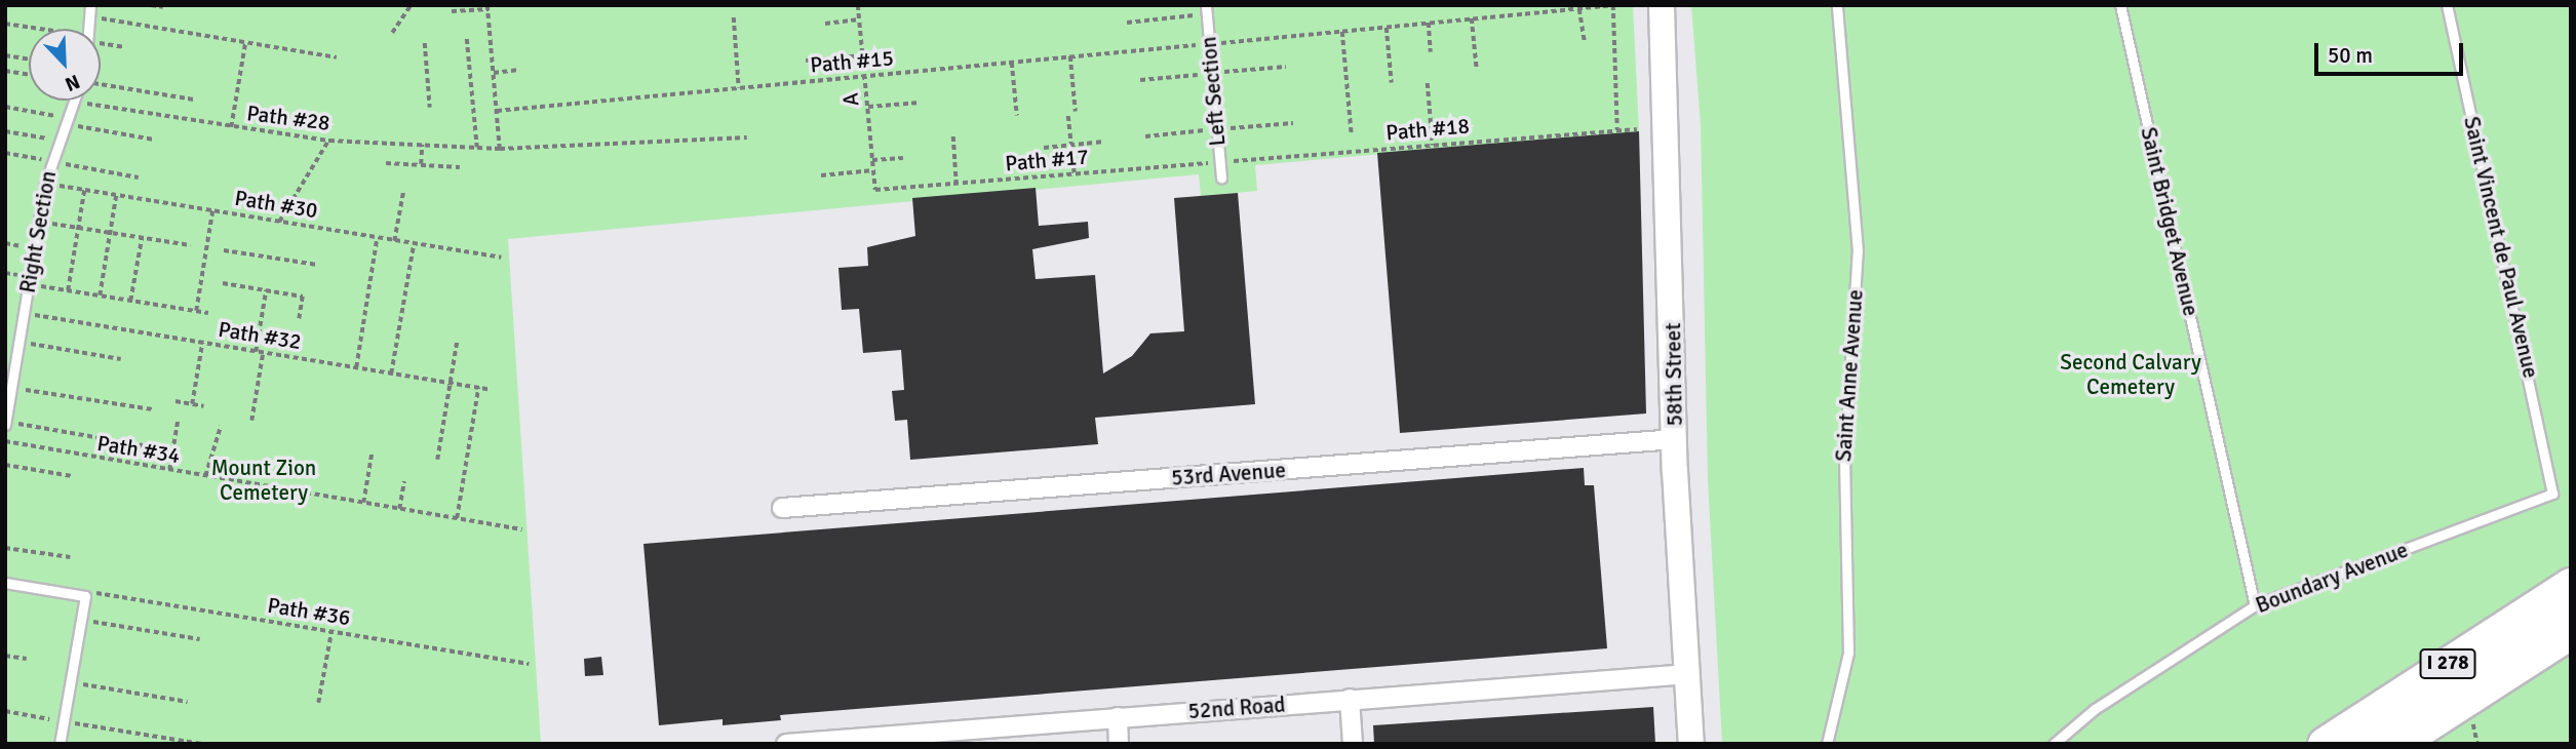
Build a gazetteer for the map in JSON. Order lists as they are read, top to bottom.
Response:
{
  "streets": {
    "highway": ["I 278"],
    "main road": ["58th Street"],
    "street": ["53rd Avenue", "52nd Road"],
    "lane": [
      "Left Section",
      "Saint Bridget Avenue",
      "Right Section",
      "Saint Vincent de Paul Avenue",
      "Saint Anne Avenue",
      "Boundary Avenue"
    ],
    "path": [
      "Path #15",
      "A",
      "Path #28",
      "Path #18",
      "Path #17",
      "Path #30",
      "Path #32",
      "Path #34",
      "Path #36"
    ]
  },
  "crossings": [
    ["Path #15", "Left Section"],
    ["Path #15", "A"],
    ["Left Section", "Path #18"],
    ["Left Section", "Path #17"],
    ["A", "Path #17"],
    ["Path #28", "Right Section"],
    ["Path #18", "Path #17"],
    ["Path #30", "Right Section"],
    ["Saint Bridget Avenue", "Boundary Avenue"],
    ["Right Section", "Path #32"],
    ["Saint Vincent de Paul Avenue", "Boundary Avenue"],
    ["58th Street", "53rd Avenue"],
    ["58th Street", "52nd Road"]
  ],
  "parks": ["Second Calvary Cemetery", "Mount Zion Cemetery"],
  "scale_bar": "50 m",
  "north": "bottom right"
}
